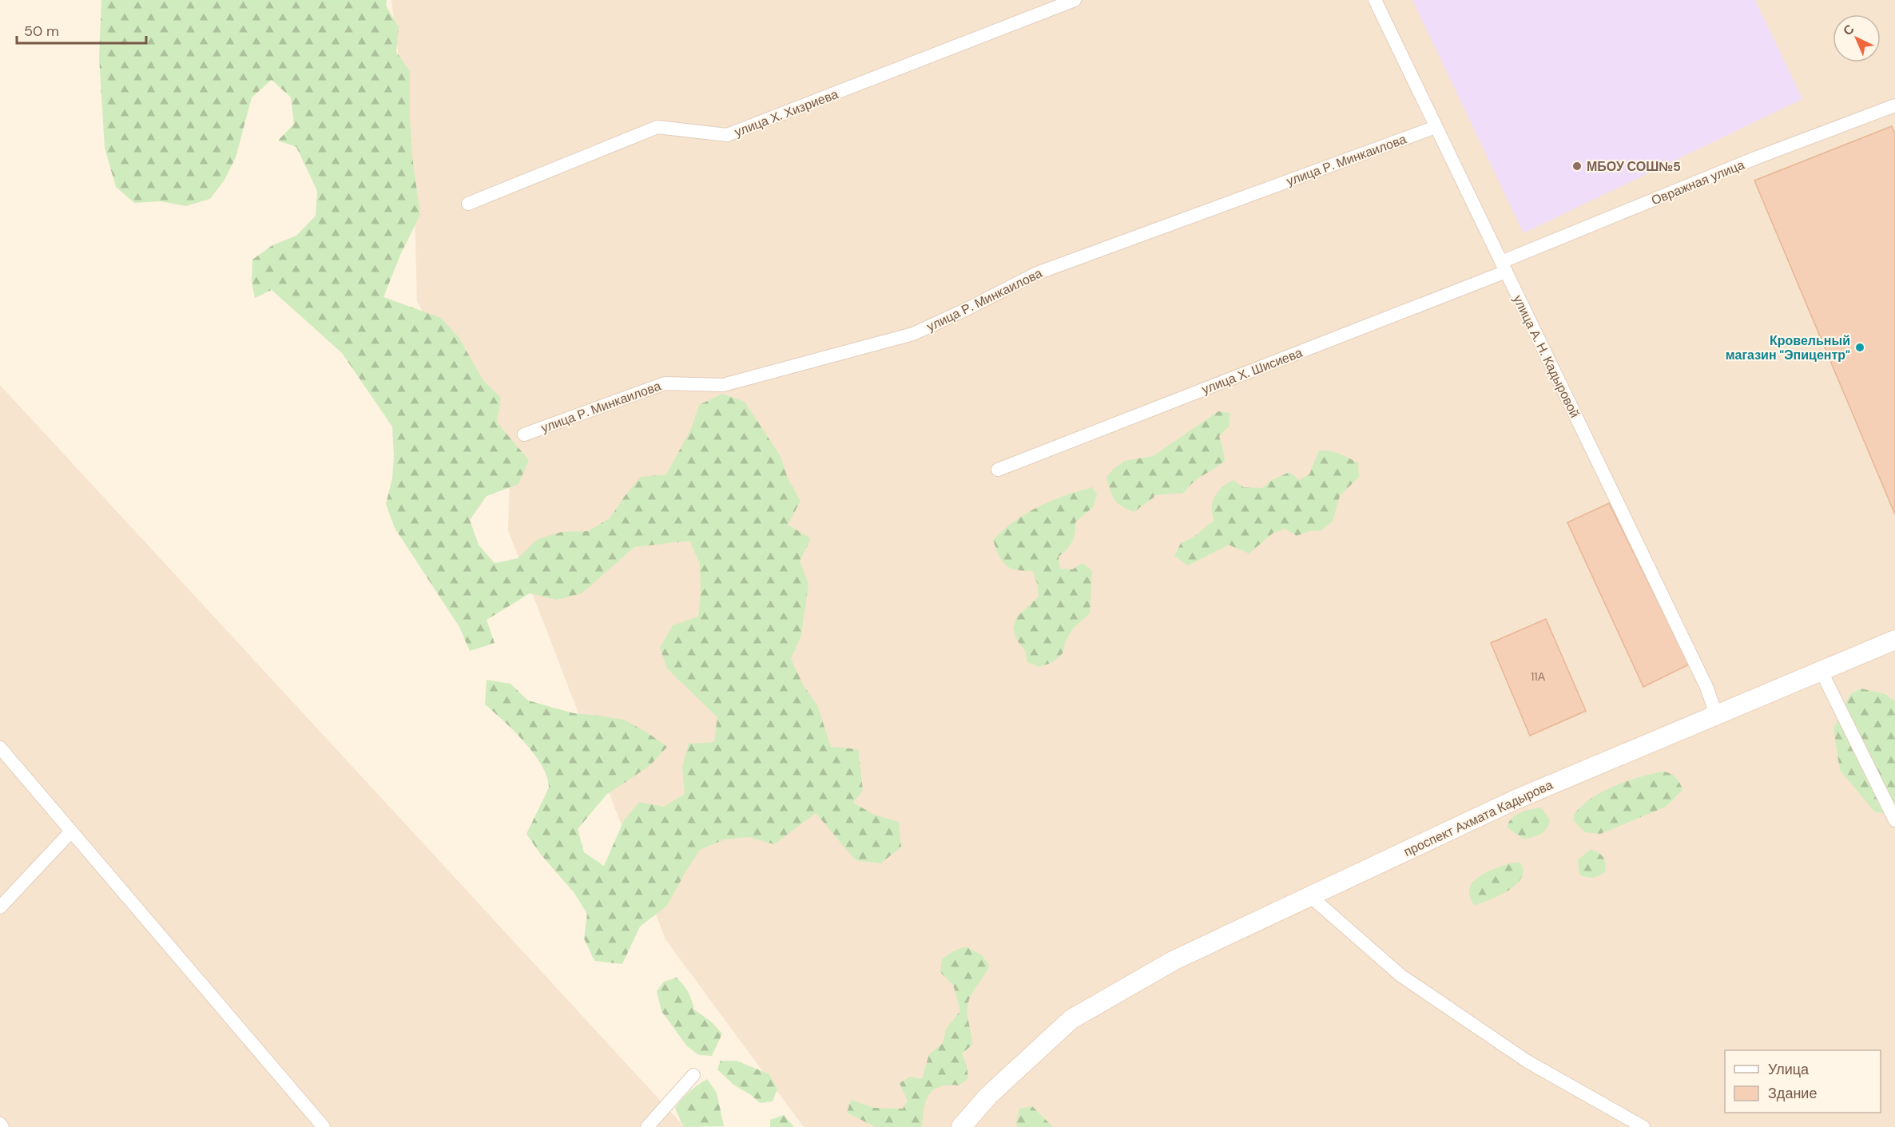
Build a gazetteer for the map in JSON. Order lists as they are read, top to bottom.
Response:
{
  "streets": {
    "street": [
      "улица Х. Хизриева",
      "улица Р. Минкаилова",
      "Овражная улица",
      "улица А. Н. Кадыровой",
      "улица Х. Шисиева",
      "проспект Ахмата Кадырова"
    ]
  },
  "crossings": [
    ["улица Р. Минкаилова", "улица А. Н. Кадыровой"],
    ["Овражная улица", "улица А. Н. Кадыровой"],
    ["Овражная улица", "улица Х. Шисиева"],
    ["улица А. Н. Кадыровой", "улица Х. Шисиева"],
    ["улица А. Н. Кадыровой", "проспект Ахмата Кадырова"]
  ],
  "places": ["МБОУ СОШ№5", "Кровельный магазин \"Эпицентр\""],
  "house_numbers": ["11А"],
  "legend": ["Улица", "Здание"],
  "scale_bar": "50 m",
  "north": "top left"
}
